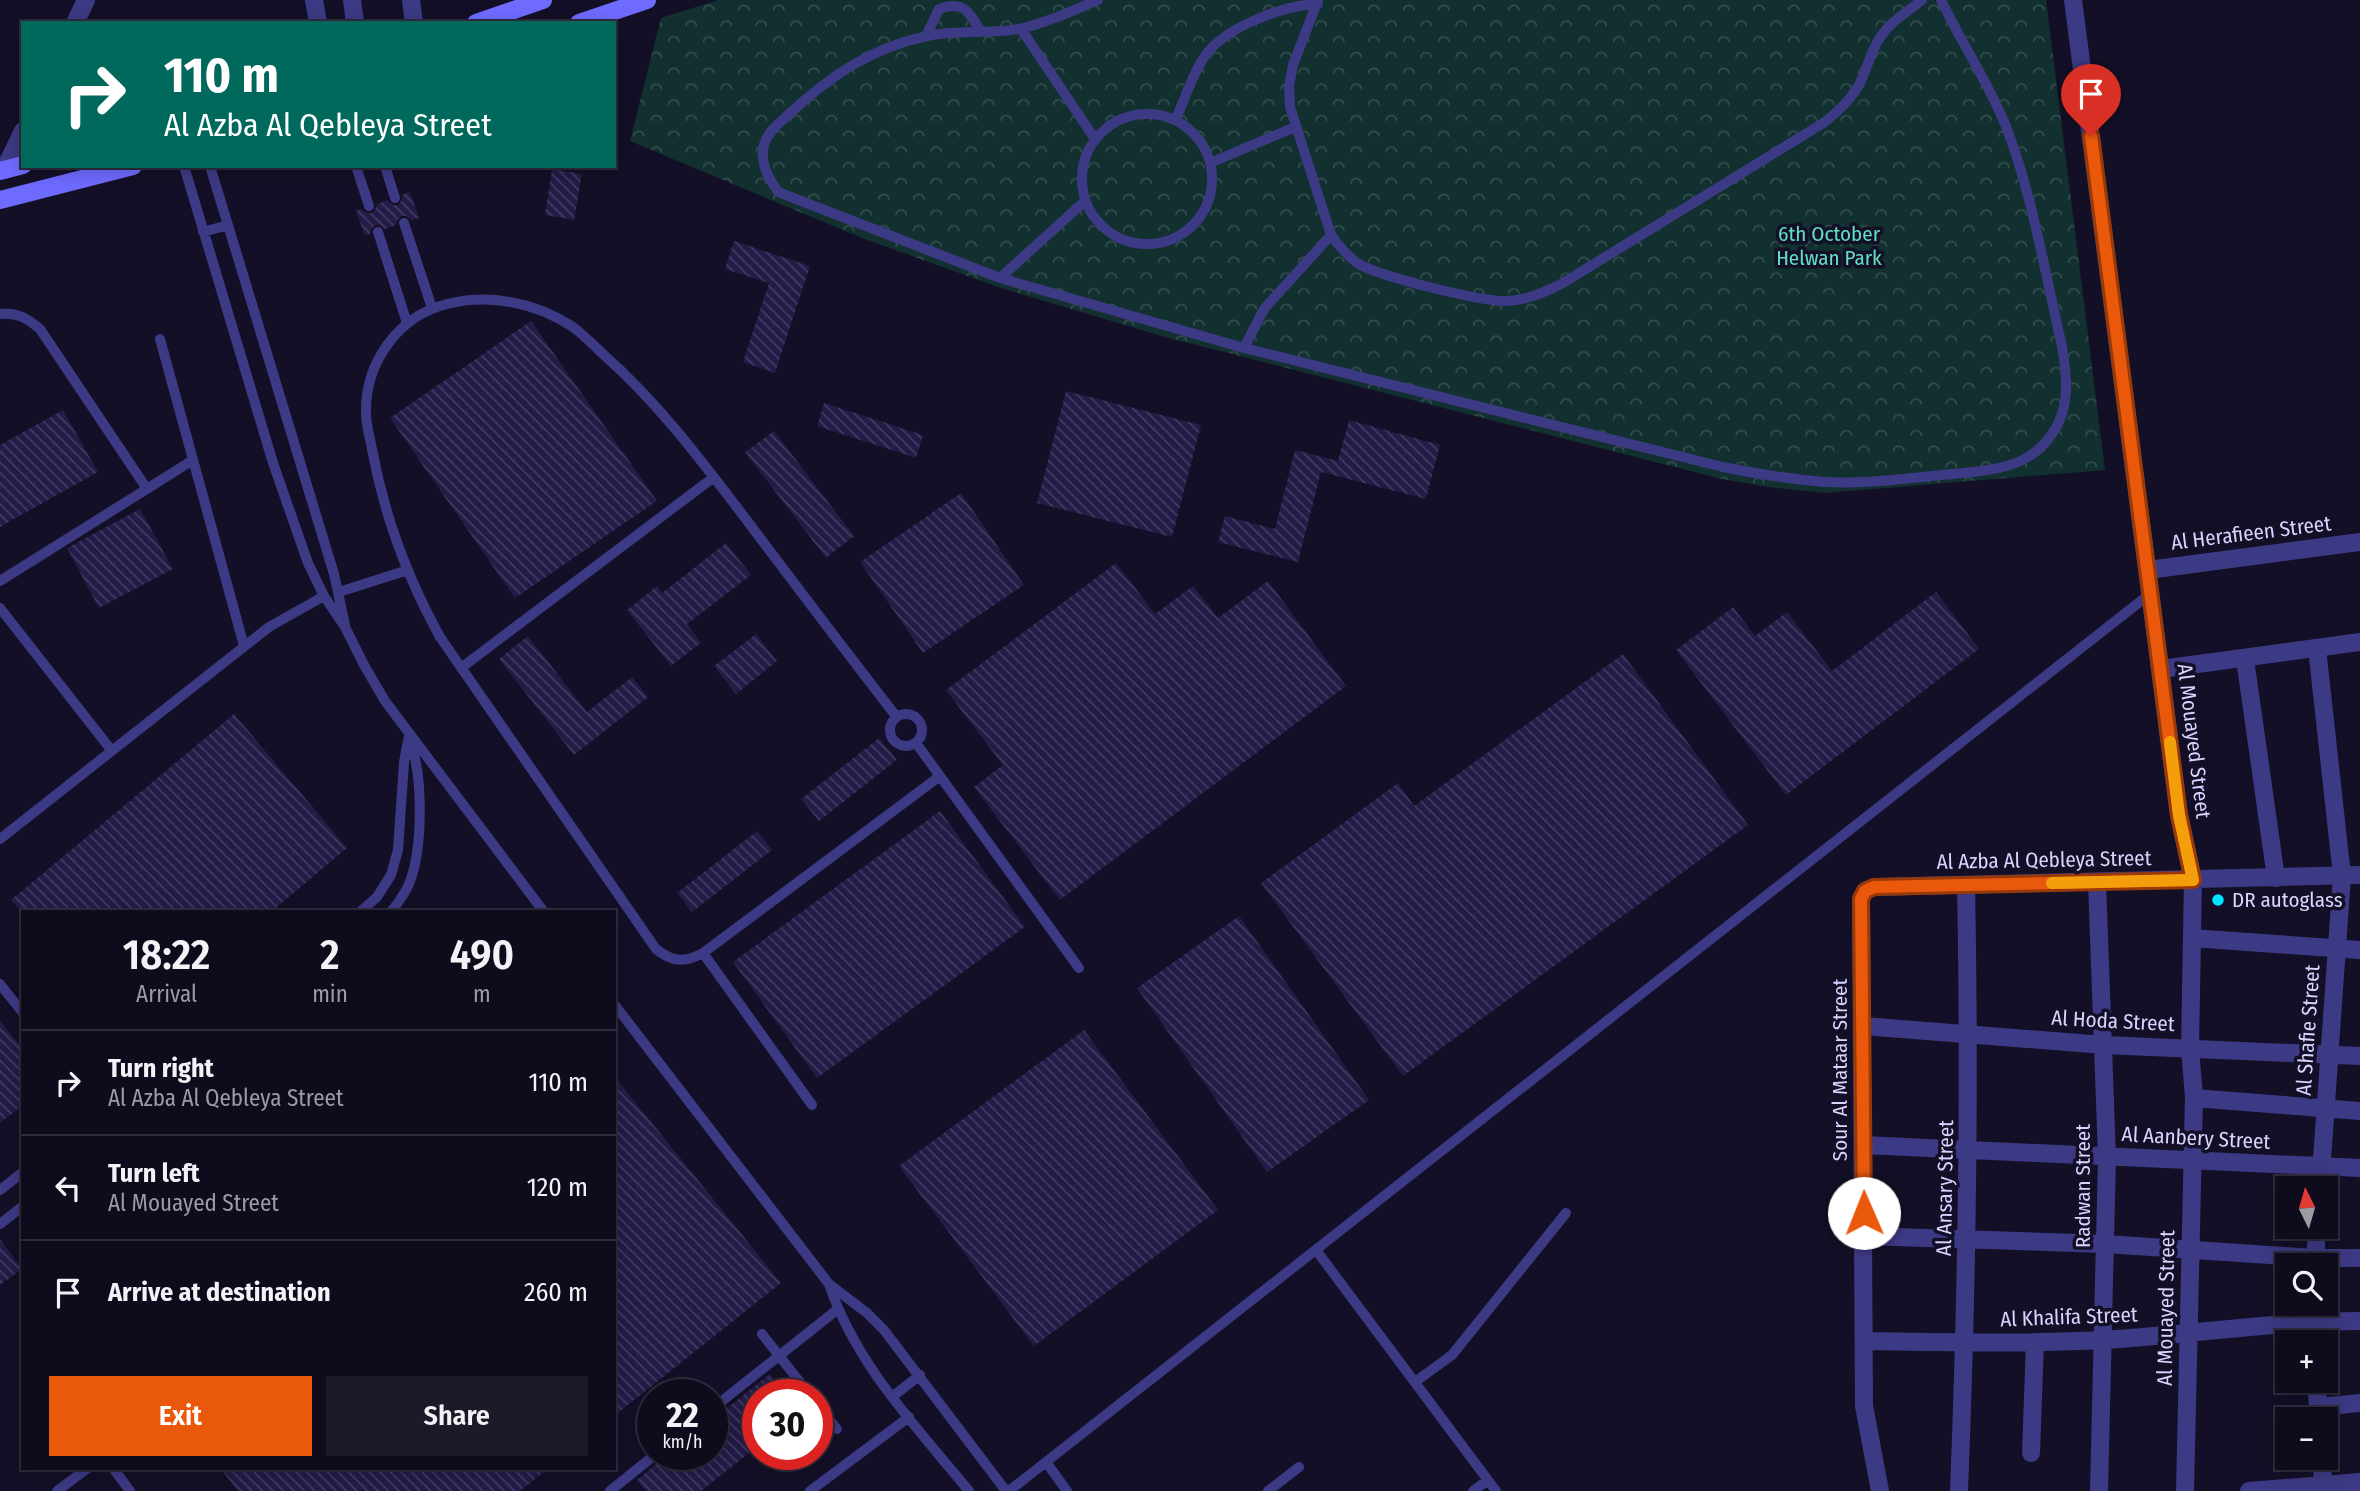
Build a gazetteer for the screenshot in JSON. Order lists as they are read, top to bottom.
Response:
{
  "streets": {
    "street": [
      "Al Herafieen Street",
      "Al Mouayed Street",
      "Al Azba Al Qebleya Street",
      "Al Hoda Street",
      "Al Shafie Street",
      "Sour Al Mataar Street",
      "Al Aanbery Street",
      "Radwan Street",
      "Al Ansary Street",
      "Al Khalifa Street"
    ]
  },
  "crossings": [
    ["Al Herafieen Street", "Al Mouayed Street"],
    ["Al Mouayed Street", "Al Azba Al Qebleya Street"],
    ["Al Mouayed Street", "Al Hoda Street"],
    ["Al Mouayed Street", "Al Aanbery Street"],
    ["Al Mouayed Street", "Al Khalifa Street"],
    ["Al Azba Al Qebleya Street", "Al Shafie Street"],
    ["Al Azba Al Qebleya Street", "Sour Al Mataar Street"],
    ["Al Azba Al Qebleya Street", "Radwan Street"],
    ["Al Azba Al Qebleya Street", "Al Ansary Street"],
    ["Al Hoda Street", "Al Shafie Street"],
    ["Al Hoda Street", "Sour Al Mataar Street"],
    ["Al Hoda Street", "Radwan Street"],
    ["Al Hoda Street", "Al Ansary Street"],
    ["Al Shafie Street", "Al Aanbery Street"],
    ["Sour Al Mataar Street", "Al Aanbery Street"],
    ["Sour Al Mataar Street", "Al Khalifa Street"],
    ["Al Aanbery Street", "Radwan Street"],
    ["Al Aanbery Street", "Al Ansary Street"],
    ["Radwan Street", "Al Khalifa Street"],
    ["Al Ansary Street", "Al Khalifa Street"]
  ],
  "parks": ["6th October Helwan Park"],
  "places": ["DR autoglass"],
  "north": "top",
  "page": {
    "turn": ["110 m", "Al Azba Al Qebleya Street"],
    "eta": [
      "18:22",
      "Arrival",
      "2",
      "min",
      "490",
      "m"
    ],
    "list": [
      {
        "name": "Turn right",
        "note": "Al Azba Al Qebleya Street",
        "value": "110 m"
      },
      {
        "name": "Turn left",
        "note": "Al Mouayed Street",
        "value": "120 m"
      },
      {
        "name": "Arrive at destination",
        "value": "260 m"
      }
    ],
    "map_buttons": ["+", "−"],
    "buttons": ["Exit", "Share"],
    "speed": "22 km/h",
    "limit": "30"
  }
}
